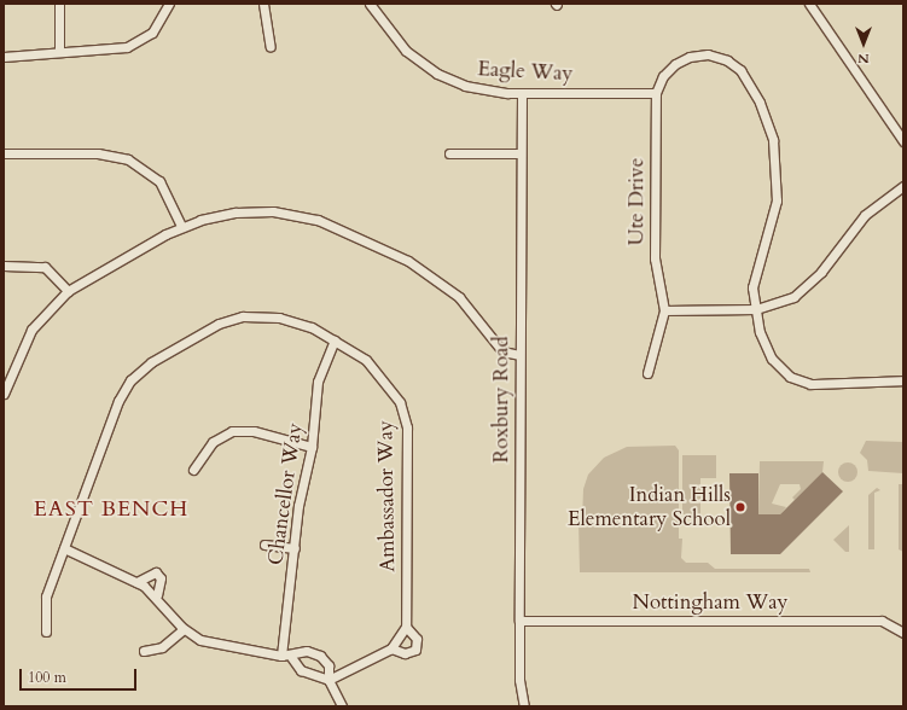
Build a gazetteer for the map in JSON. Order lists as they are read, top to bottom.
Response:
{
  "streets": {
    "street": [
      "Eagle Way",
      "Ute Drive",
      "Roxbury Road",
      "Chancellor Way",
      "Ambassador Way",
      "Nottingham Way"
    ]
  },
  "crossings": [
    ["Eagle Way", "Ute Drive"],
    ["Eagle Way", "Roxbury Road"],
    ["Roxbury Road", "Nottingham Way"],
    ["Chancellor Way", "Ambassador Way"]
  ],
  "districts": ["EAST BENCH"],
  "places": ["Indian Hills Elementary School"],
  "scale_bar": "100 m",
  "north": "bottom"
}
